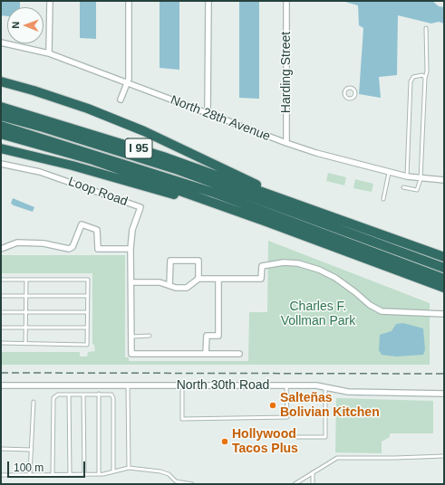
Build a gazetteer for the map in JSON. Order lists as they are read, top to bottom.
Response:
{
  "streets": {
    "highway": ["I 95"],
    "street": [
      "Harding Street",
      "North 28th Avenue",
      "Loop Road",
      "North 30th Road"
    ]
  },
  "crossings": [
    ["Harding Street", "North 28th Avenue"]
  ],
  "parks": ["Charles F. Vollman Park"],
  "places": ["Salteñas Bolivian Kitchen", "Hollywood Tacos Plus"],
  "scale_bar": "100 m",
  "north": "left"
}
